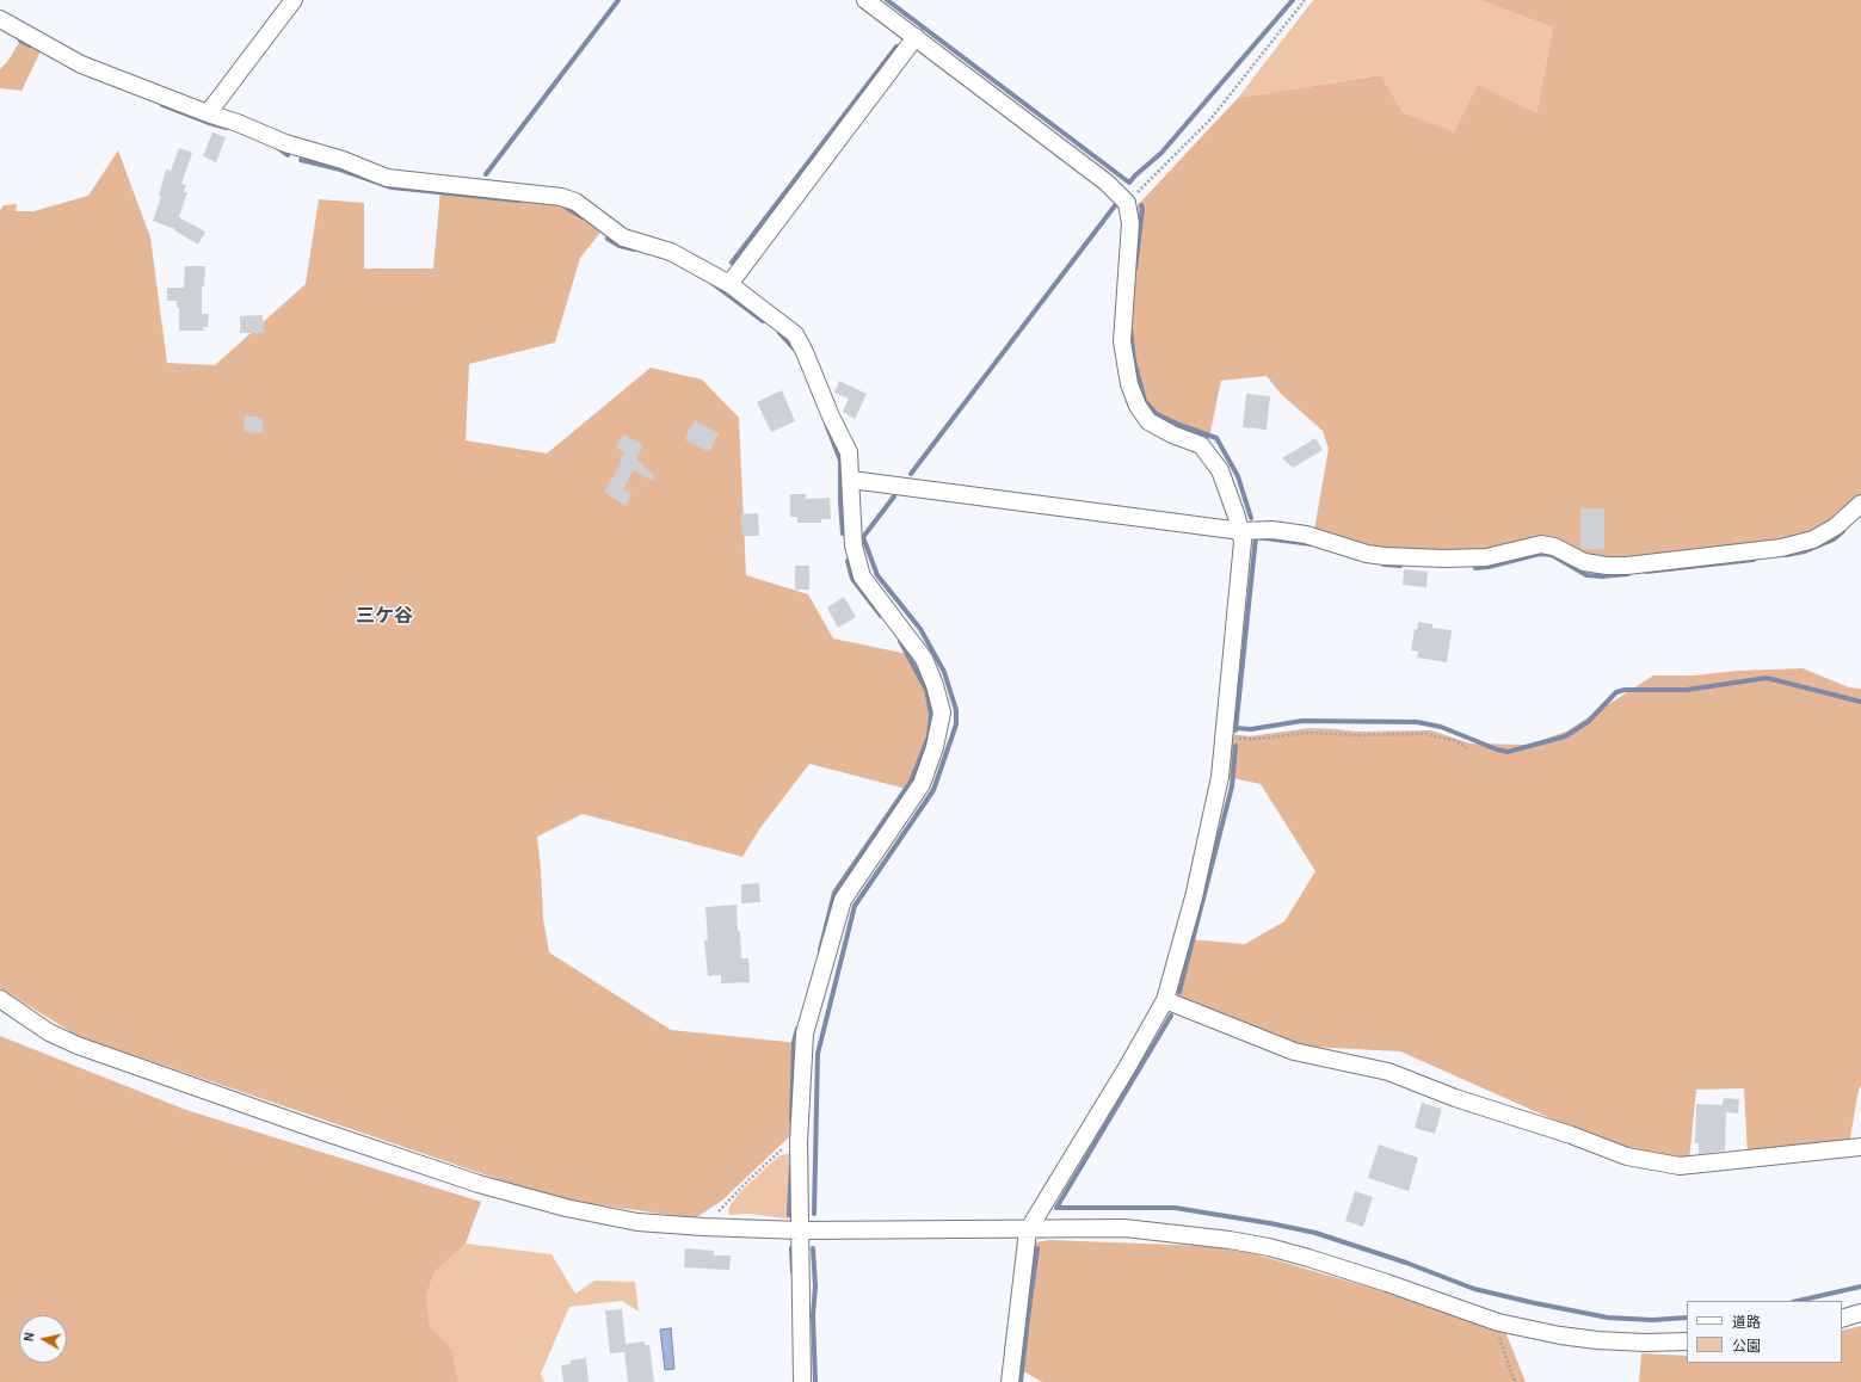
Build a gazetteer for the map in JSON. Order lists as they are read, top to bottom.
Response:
{
  "districts": ["三ケ谷"],
  "legend": ["道路", "公園"],
  "north": "left"
}
